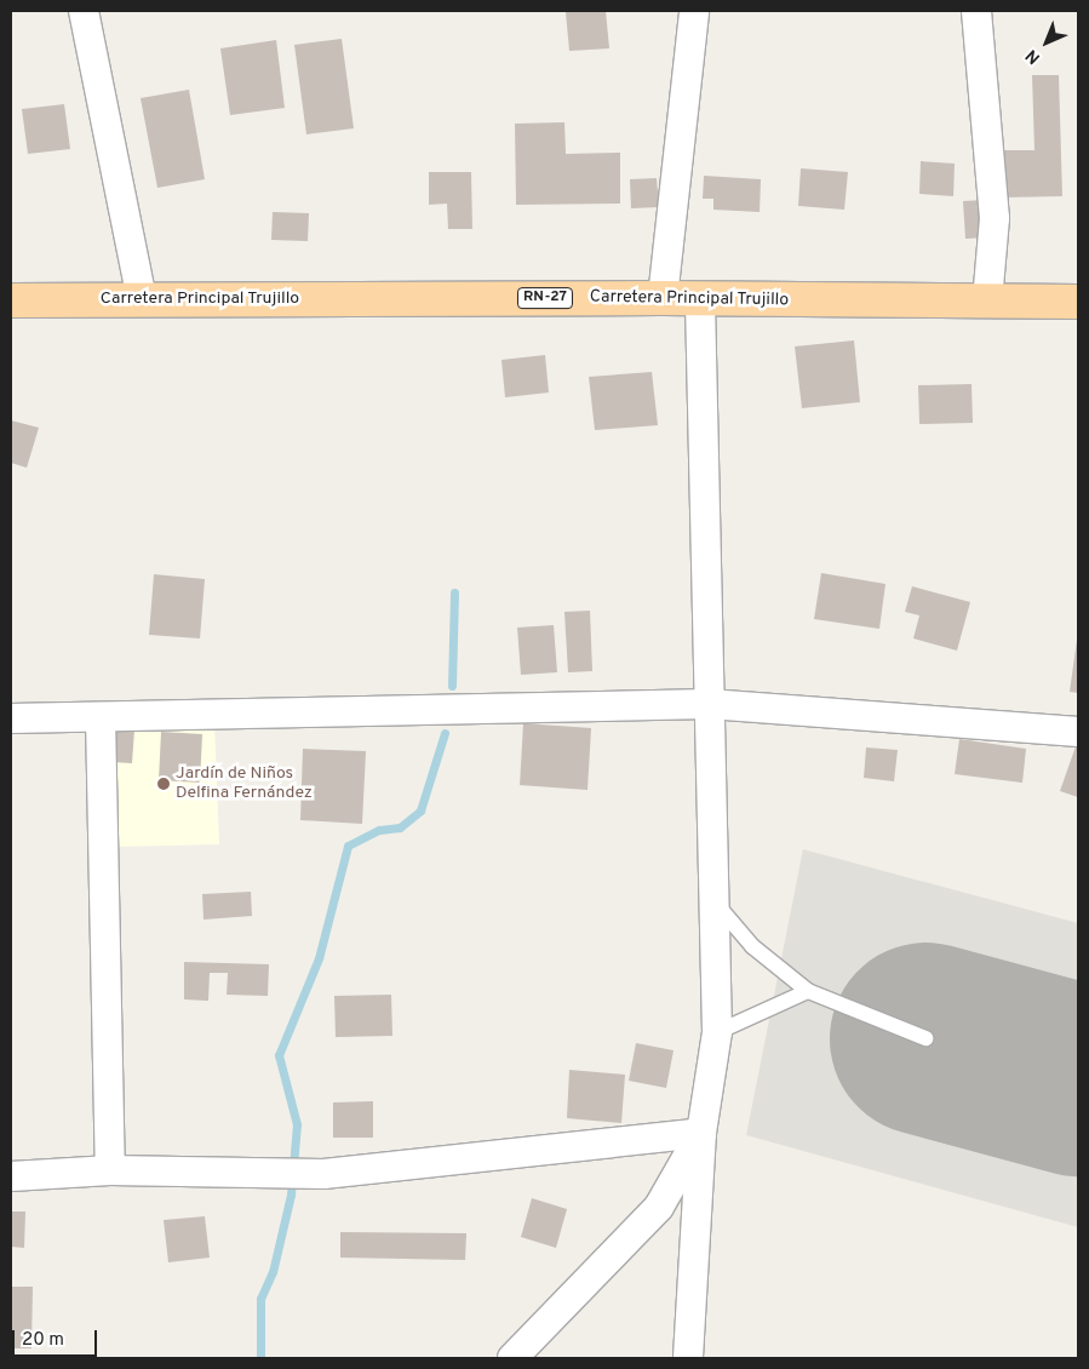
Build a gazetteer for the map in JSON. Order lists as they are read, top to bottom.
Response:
{
  "streets": {
    "main road": ["RN-27", "Carretera Principal Trujillo"]
  },
  "places": ["Jardín de Niños Delfina Fernández"],
  "scale_bar": "20 m",
  "north": "bottom left"
}
